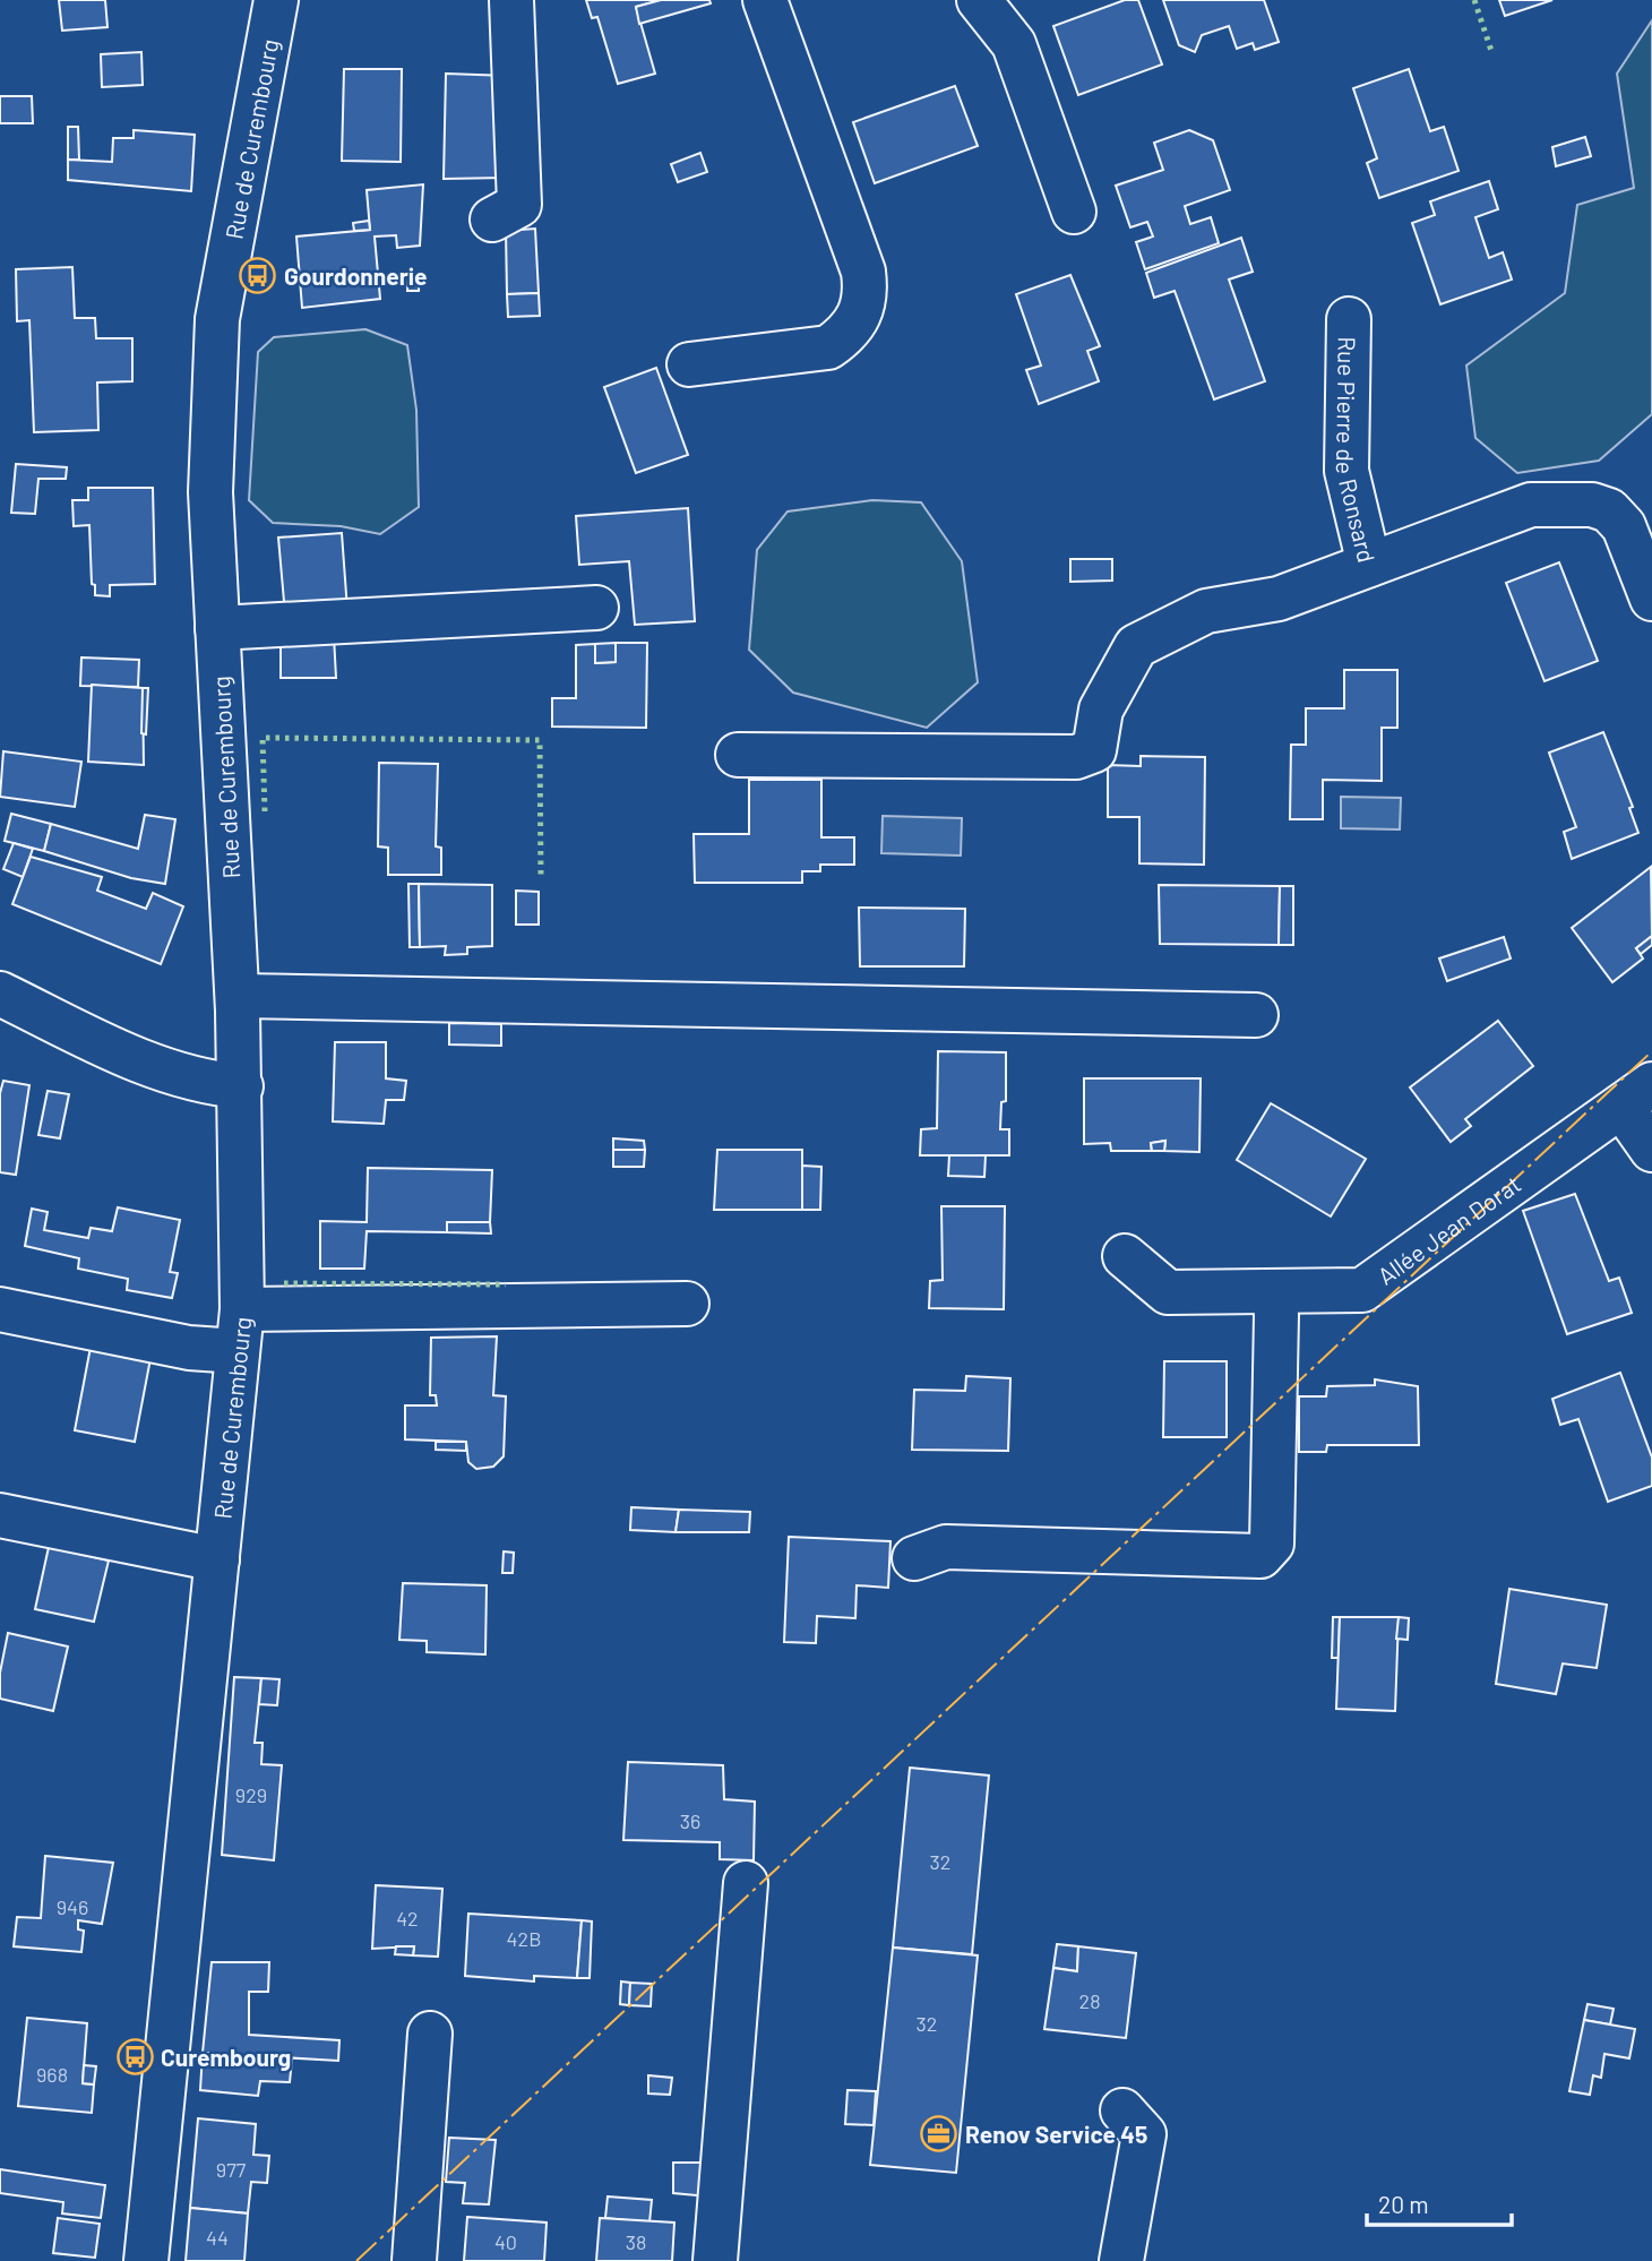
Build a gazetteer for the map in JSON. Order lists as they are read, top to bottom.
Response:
{
  "streets": {
    "street": ["Rue de Curembourg", "Rue Pierre de Ronsard", "Allée Jean Dorat"]
  },
  "places": {
    "bus stop": ["Gourdonnerie", "Curembourg"],
    "office": ["Renov Service 45"]
  },
  "house_numbers": [
    "929",
    "36",
    "32",
    "946",
    "42",
    "42B",
    "28",
    "32",
    "968",
    "977",
    "44",
    "40",
    "38"
  ],
  "scale_bar": "20 m"
}
